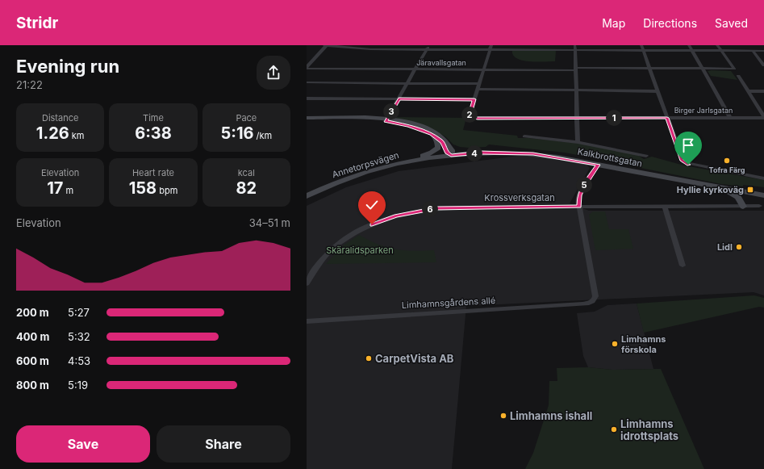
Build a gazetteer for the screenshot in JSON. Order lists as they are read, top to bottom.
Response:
{
  "streets": {
    "main road": ["Kalkbrottsgatan", "Annetorpsvägen"],
    "street": [
      "Järavallsgatan",
      "Birger Jarlsgatan",
      "Krossverksgatan",
      "Limhamnsgårdens allé"
    ]
  },
  "crossings": [
    ["Kalkbrottsgatan", "Annetorpsvägen"],
    ["Krossverksgatan", "Limhamnsgårdens allé"]
  ],
  "parks": ["Skäralidsparken"],
  "places": {
    "other": [
      "Tofra Färg",
      "Lidl",
      "Limhamns förskola",
      "CarpetVista AB",
      "Limhamns ishall",
      "Limhamns idrottsplats"
    ],
    "transit": ["Hyllie kyrkoväg"]
  },
  "page": {
    "header": "Stridr",
    "nav": ["Map", "Directions", "Saved"],
    "heading": ["Evening run", "21:22"],
    "stats": [
      ["Distance", "1.26 km"],
      ["Time", "6:38"],
      ["Pace", "5:16 /km"],
      ["Elevation", "17 m"],
      ["Heart rate", "158 bpm"],
      ["kcal", "82"]
    ],
    "pins": [
      "3",
      "2",
      "1",
      "4",
      "5",
      "6"
    ],
    "chart": ["Elevation", "34–51 m"],
    "list": [
      {
        "name": "200 m",
        "note": "5:27"
      },
      {
        "name": "400 m",
        "note": "5:32"
      },
      {
        "name": "600 m",
        "note": "4:53"
      },
      {
        "name": "800 m",
        "note": "5:19"
      }
    ],
    "buttons": ["Save", "Share"]
  }
}
